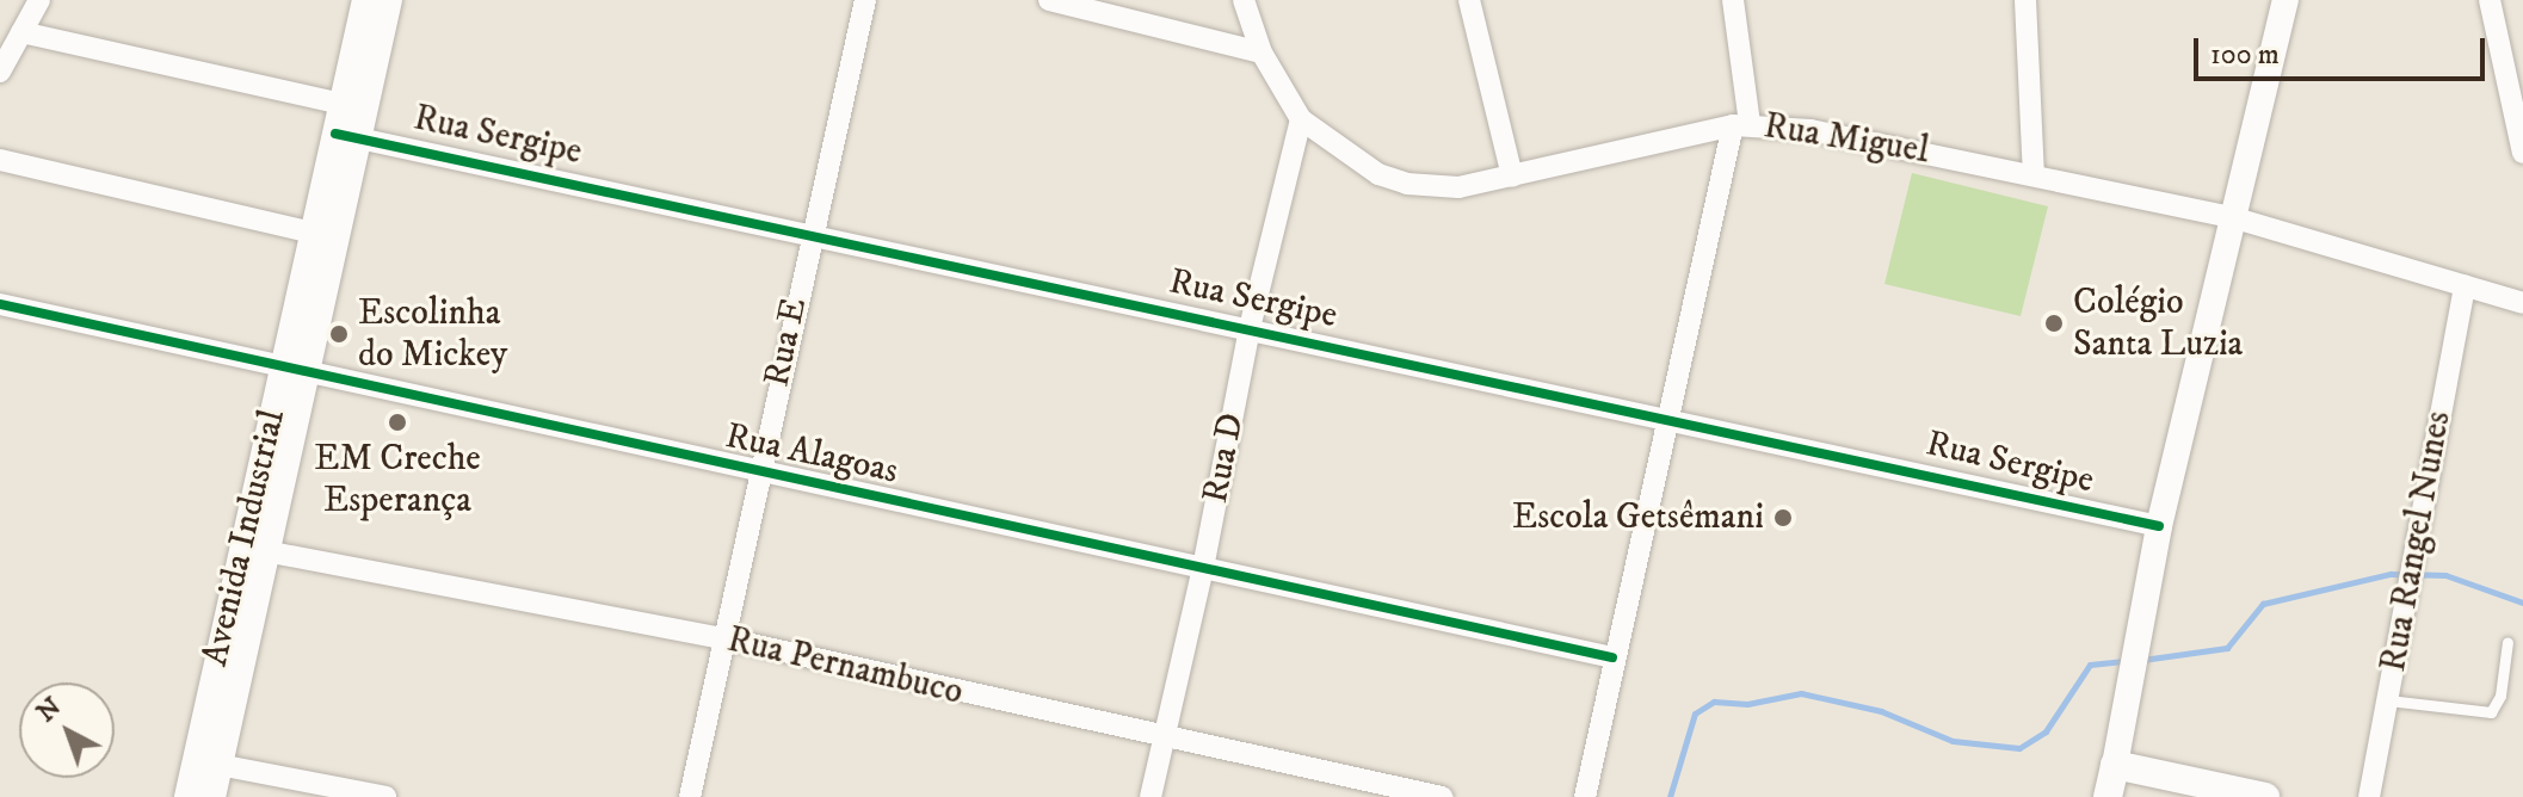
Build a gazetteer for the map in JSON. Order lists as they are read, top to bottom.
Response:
{
  "streets": {
    "street": [
      "Rua Sergipe",
      "Rua Miguel",
      "Rua E",
      "Rua Alagoas",
      "Rua D",
      "Avenida Industrial",
      "Rua Rangel Nunes",
      "Rua Pernambuco"
    ]
  },
  "crossings": [
    ["Rua Sergipe", "Rua E"],
    ["Rua Sergipe", "Rua D"],
    ["Rua Sergipe", "Avenida Industrial"],
    ["Rua Miguel", "Rua D"],
    ["Rua Miguel", "Rua Rangel Nunes"],
    ["Rua E", "Rua Alagoas"],
    ["Rua E", "Rua Pernambuco"],
    ["Rua Alagoas", "Rua D"],
    ["Rua Alagoas", "Avenida Industrial"],
    ["Rua D", "Rua Pernambuco"],
    ["Avenida Industrial", "Rua Pernambuco"]
  ],
  "places": [
    "Colégio Santa Luzia",
    "Escolinha do Mickey",
    "EM Creche Esperança",
    "Escola Getsêmani"
  ],
  "scale_bar": "100 m",
  "north": "top left"
}
